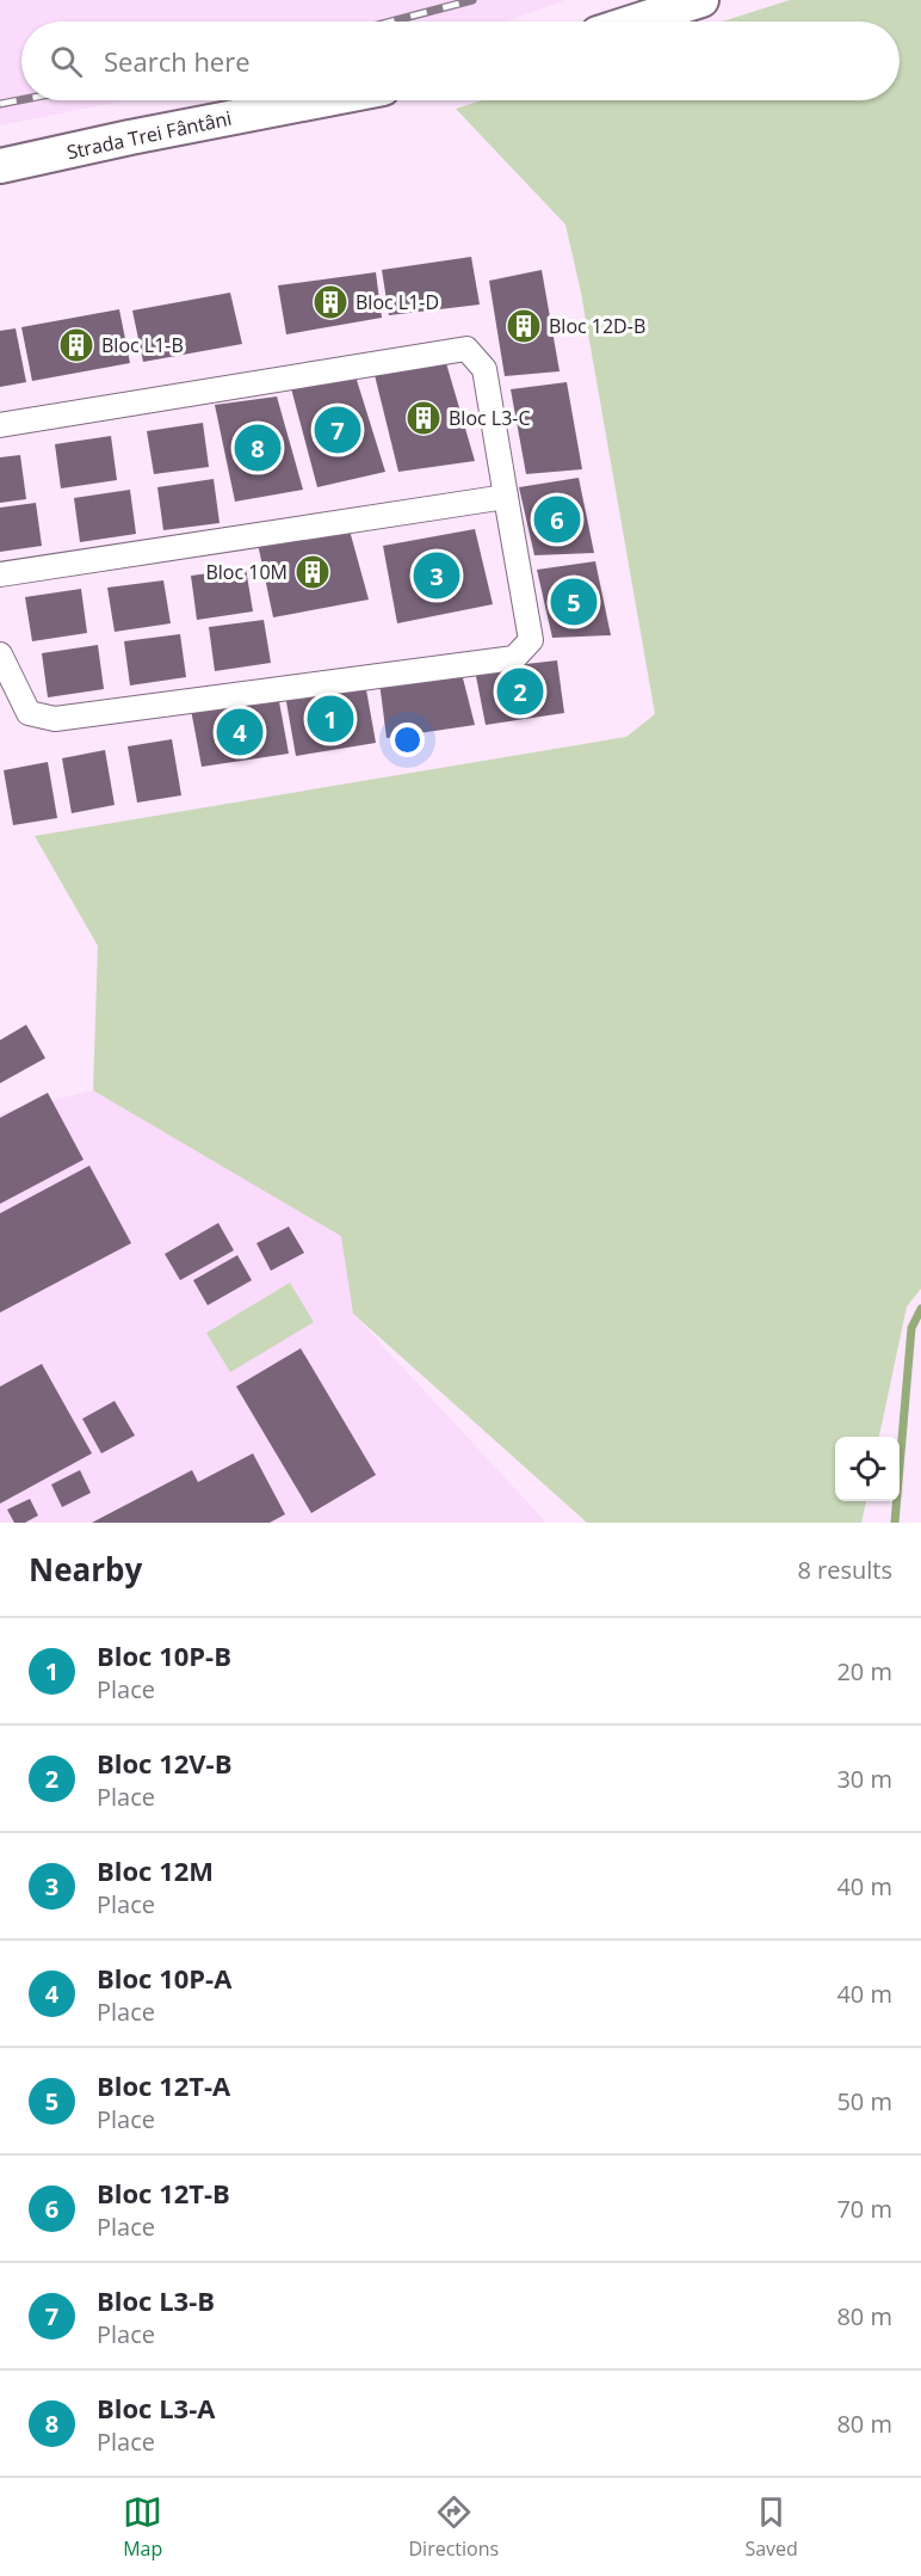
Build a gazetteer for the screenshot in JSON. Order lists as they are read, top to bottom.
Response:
{
  "streets": {
    "main road": ["Strada Trei Fântâni"]
  },
  "places": {
    "building": [
      "Bloc L1-D",
      "Bloc 12D-B",
      "Bloc L1-B",
      "Bloc L3-C",
      "Bloc 10M"
    ]
  },
  "page": {
    "search": "Search here",
    "pins": [
      "7",
      "8",
      "6",
      "3",
      "5",
      "2",
      "1",
      "4"
    ],
    "heading": ["Nearby", "8 results"],
    "list": [
      {
        "mark": "1",
        "name": "Bloc 10P-B",
        "note": "Place",
        "value": "20 m"
      },
      {
        "mark": "2",
        "name": "Bloc 12V-B",
        "note": "Place",
        "value": "30 m"
      },
      {
        "mark": "3",
        "name": "Bloc 12M",
        "note": "Place",
        "value": "40 m"
      },
      {
        "mark": "4",
        "name": "Bloc 10P-A",
        "note": "Place",
        "value": "40 m"
      },
      {
        "mark": "5",
        "name": "Bloc 12T-A",
        "note": "Place",
        "value": "50 m"
      },
      {
        "mark": "6",
        "name": "Bloc 12T-B",
        "note": "Place",
        "value": "70 m"
      },
      {
        "mark": "7",
        "name": "Bloc L3-B",
        "note": "Place",
        "value": "80 m"
      },
      {
        "mark": "8",
        "name": "Bloc L3-A",
        "note": "Place",
        "value": "80 m"
      }
    ],
    "nav": ["Map", "Directions", "Saved"]
  }
}
